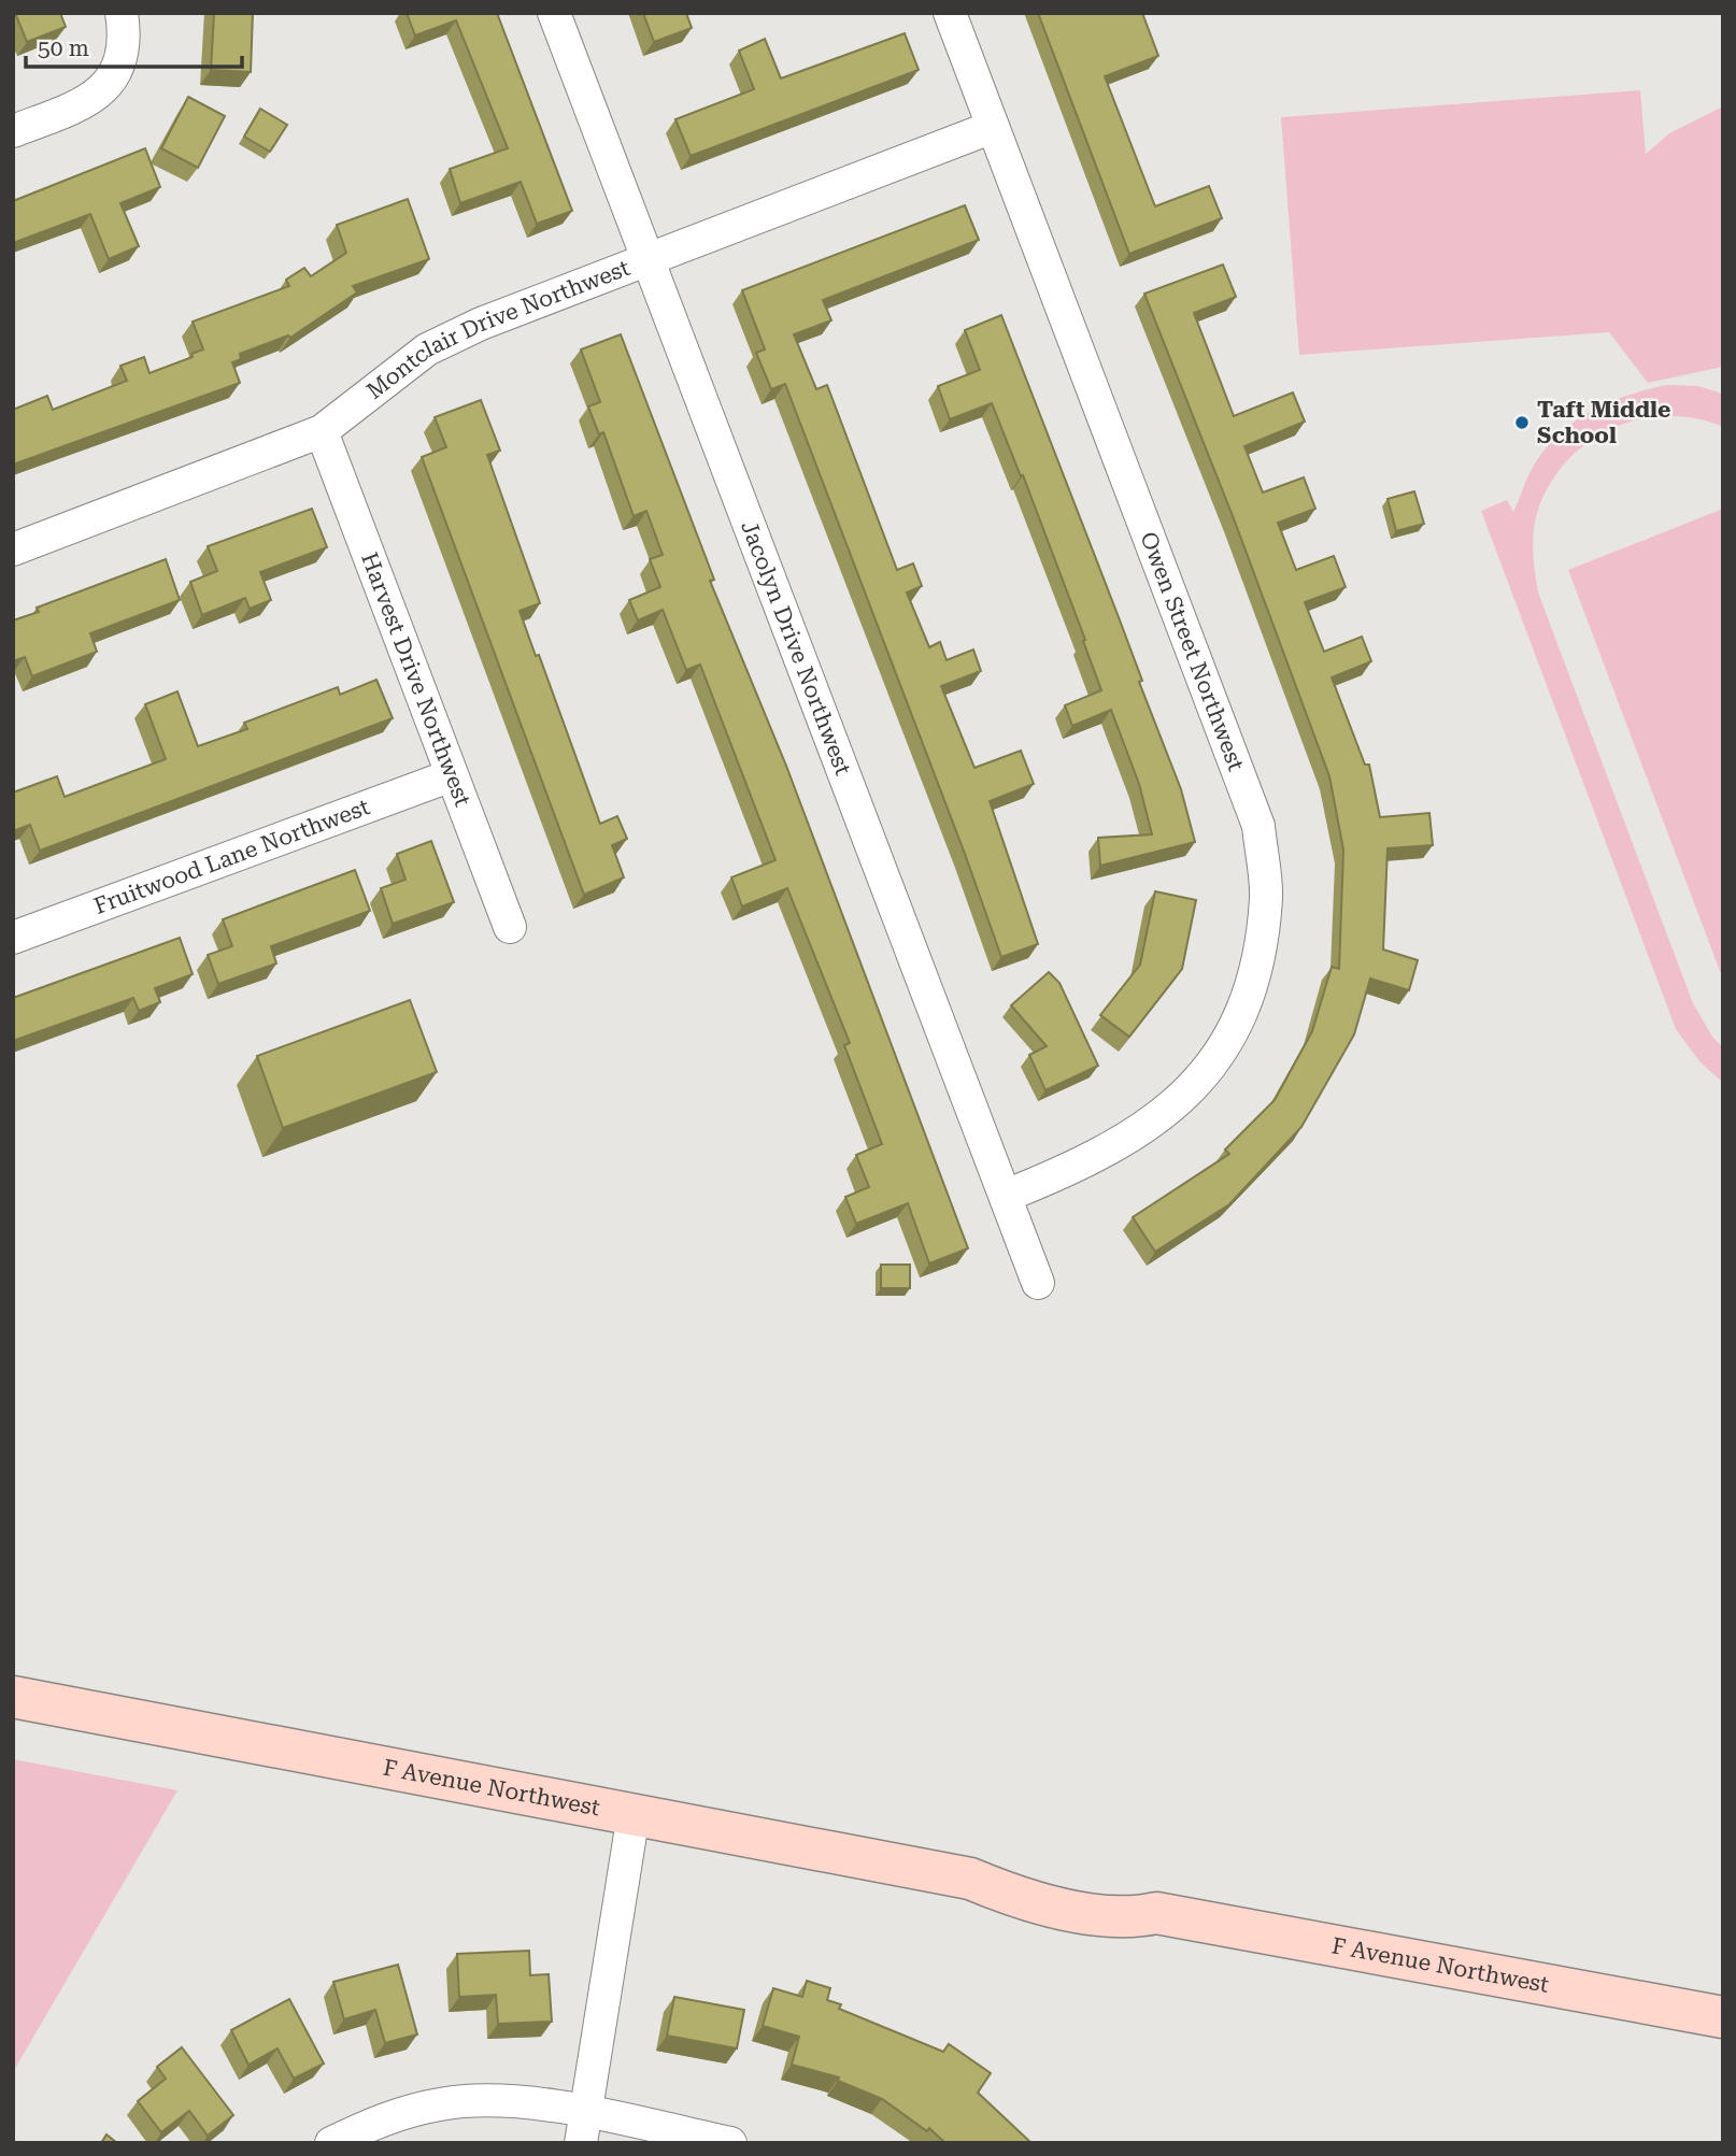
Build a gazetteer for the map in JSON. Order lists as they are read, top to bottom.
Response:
{
  "streets": {
    "main road": ["F Avenue Northwest"],
    "street": [
      "Montclair Drive Northwest",
      "Jacolyn Drive Northwest",
      "Owen Street Northwest",
      "Harvest Drive Northwest",
      "Fruitwood Lane Northwest"
    ]
  },
  "crossings": [
    ["Montclair Drive Northwest", "Jacolyn Drive Northwest"],
    ["Montclair Drive Northwest", "Owen Street Northwest"],
    ["Montclair Drive Northwest", "Harvest Drive Northwest"],
    ["Jacolyn Drive Northwest", "Owen Street Northwest"],
    ["Harvest Drive Northwest", "Fruitwood Lane Northwest"]
  ],
  "places": ["Taft Middle School"],
  "scale_bar": "50 m"
}
